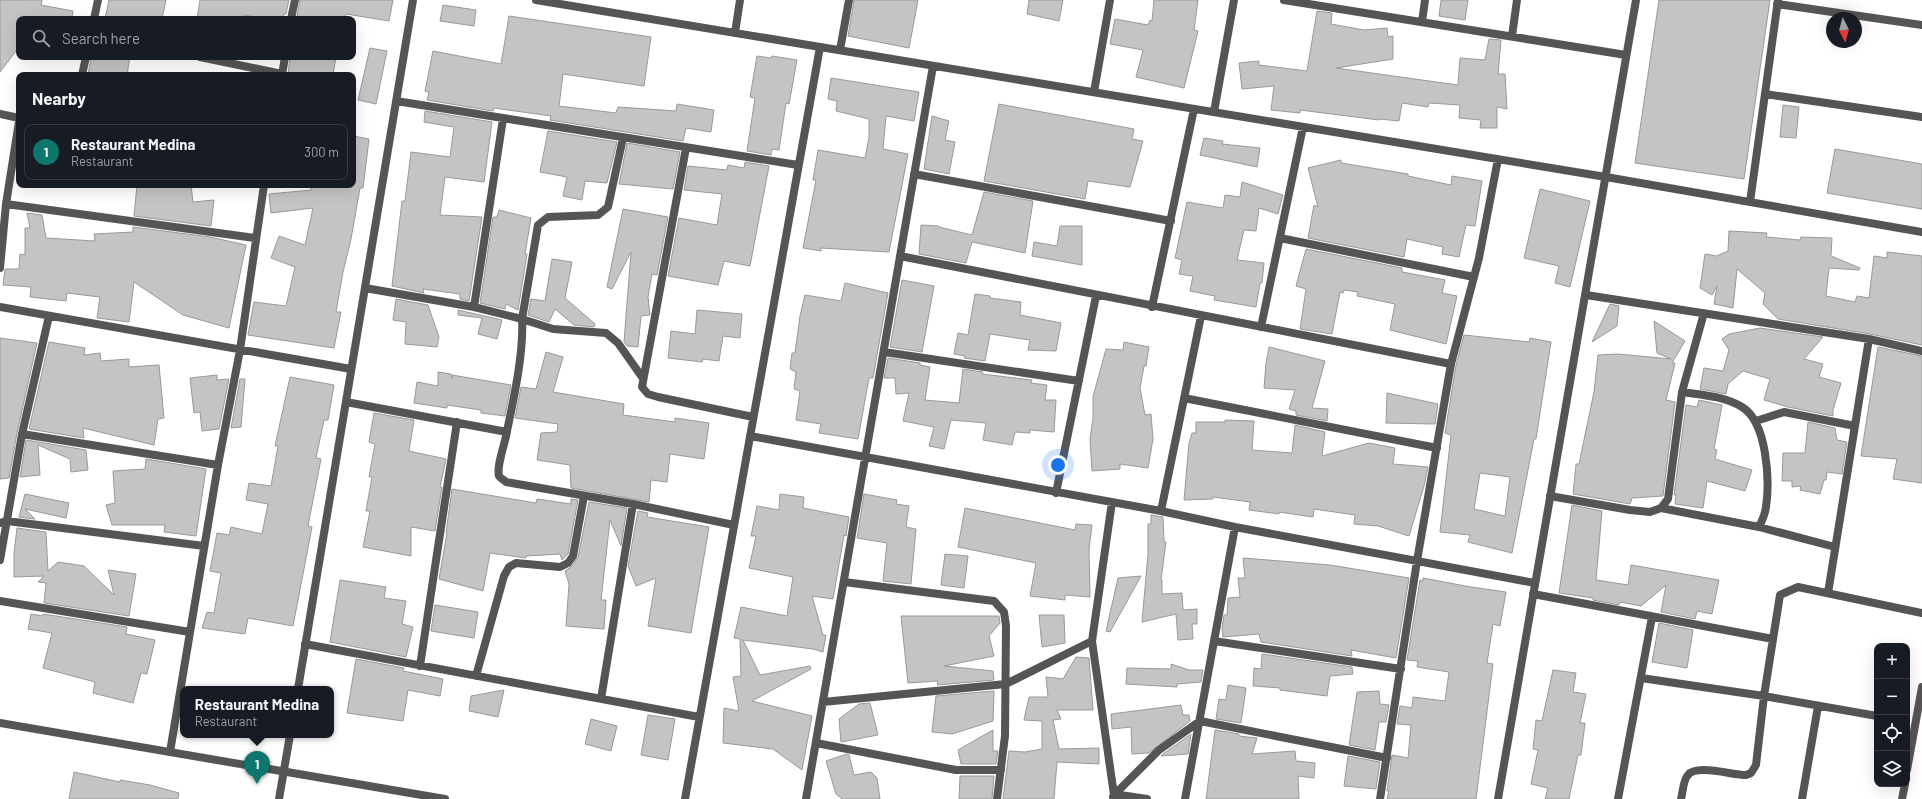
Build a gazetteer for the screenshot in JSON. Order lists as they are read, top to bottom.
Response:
{
  "north": "bottom",
  "page": {
    "search": "Search here",
    "heading": "Nearby",
    "list": [
      {
        "mark": "1",
        "name": "Restaurant Medina",
        "note": "Restaurant",
        "value": "300 m"
      }
    ],
    "map_buttons": ["+", "−"],
    "popup": ["Restaurant Medina", "Restaurant"],
    "pins": "1"
  }
}
